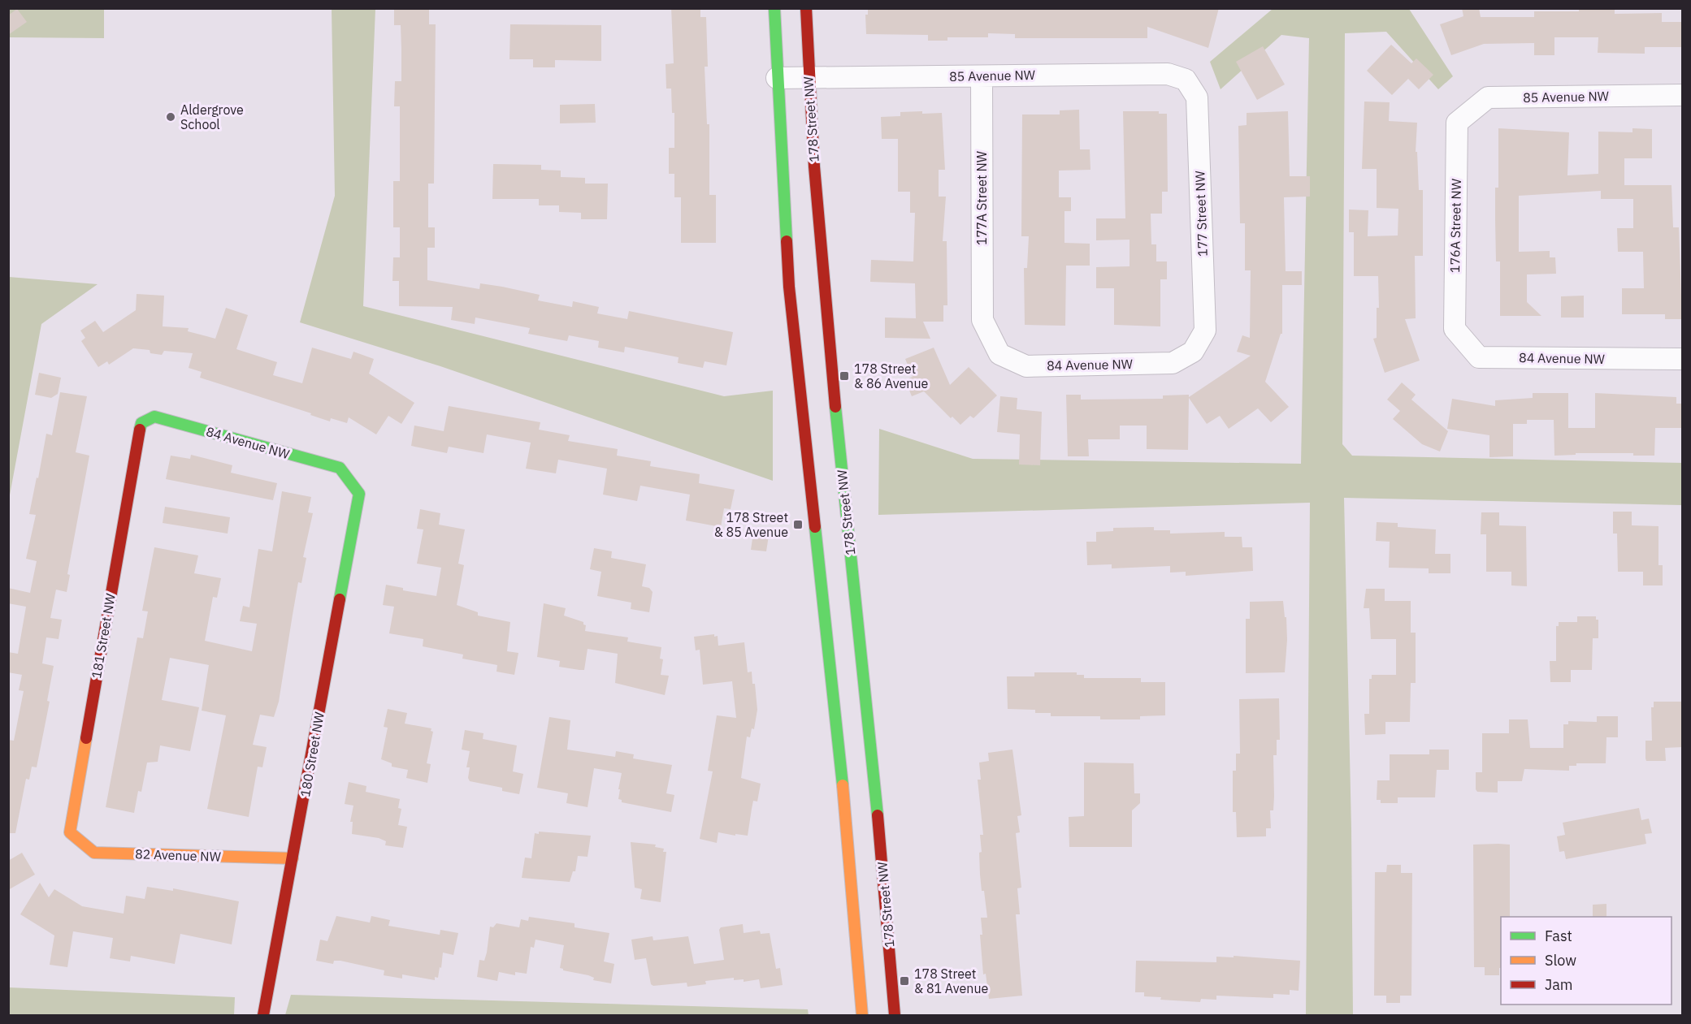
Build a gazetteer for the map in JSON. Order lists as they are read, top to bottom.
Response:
{
  "streets": {
    "main road": [
      "178 Street NW",
      "84 Avenue NW",
      "181 Street NW",
      "180 Street NW",
      "82 Avenue NW"
    ],
    "street": [
      "85 Avenue NW",
      "177A Street NW",
      "177 Street NW",
      "176A Street NW"
    ]
  },
  "crossings": [
    ["85 Avenue NW", "178 Street NW"],
    ["85 Avenue NW", "177A Street NW"],
    ["85 Avenue NW", "177 Street NW"],
    ["85 Avenue NW", "176A Street NW"],
    ["177A Street NW", "84 Avenue NW"],
    ["177 Street NW", "84 Avenue NW"],
    ["176A Street NW", "84 Avenue NW"],
    ["84 Avenue NW", "181 Street NW"],
    ["84 Avenue NW", "180 Street NW"],
    ["181 Street NW", "82 Avenue NW"],
    ["180 Street NW", "82 Avenue NW"]
  ],
  "places": {
    "other": ["Aldergrove School"],
    "transit": ["178 Street & 86 Avenue", "178 Street & 85 Avenue", "178 Street & 81 Avenue"]
  },
  "legend": ["Fast", "Slow", "Jam"]
}
